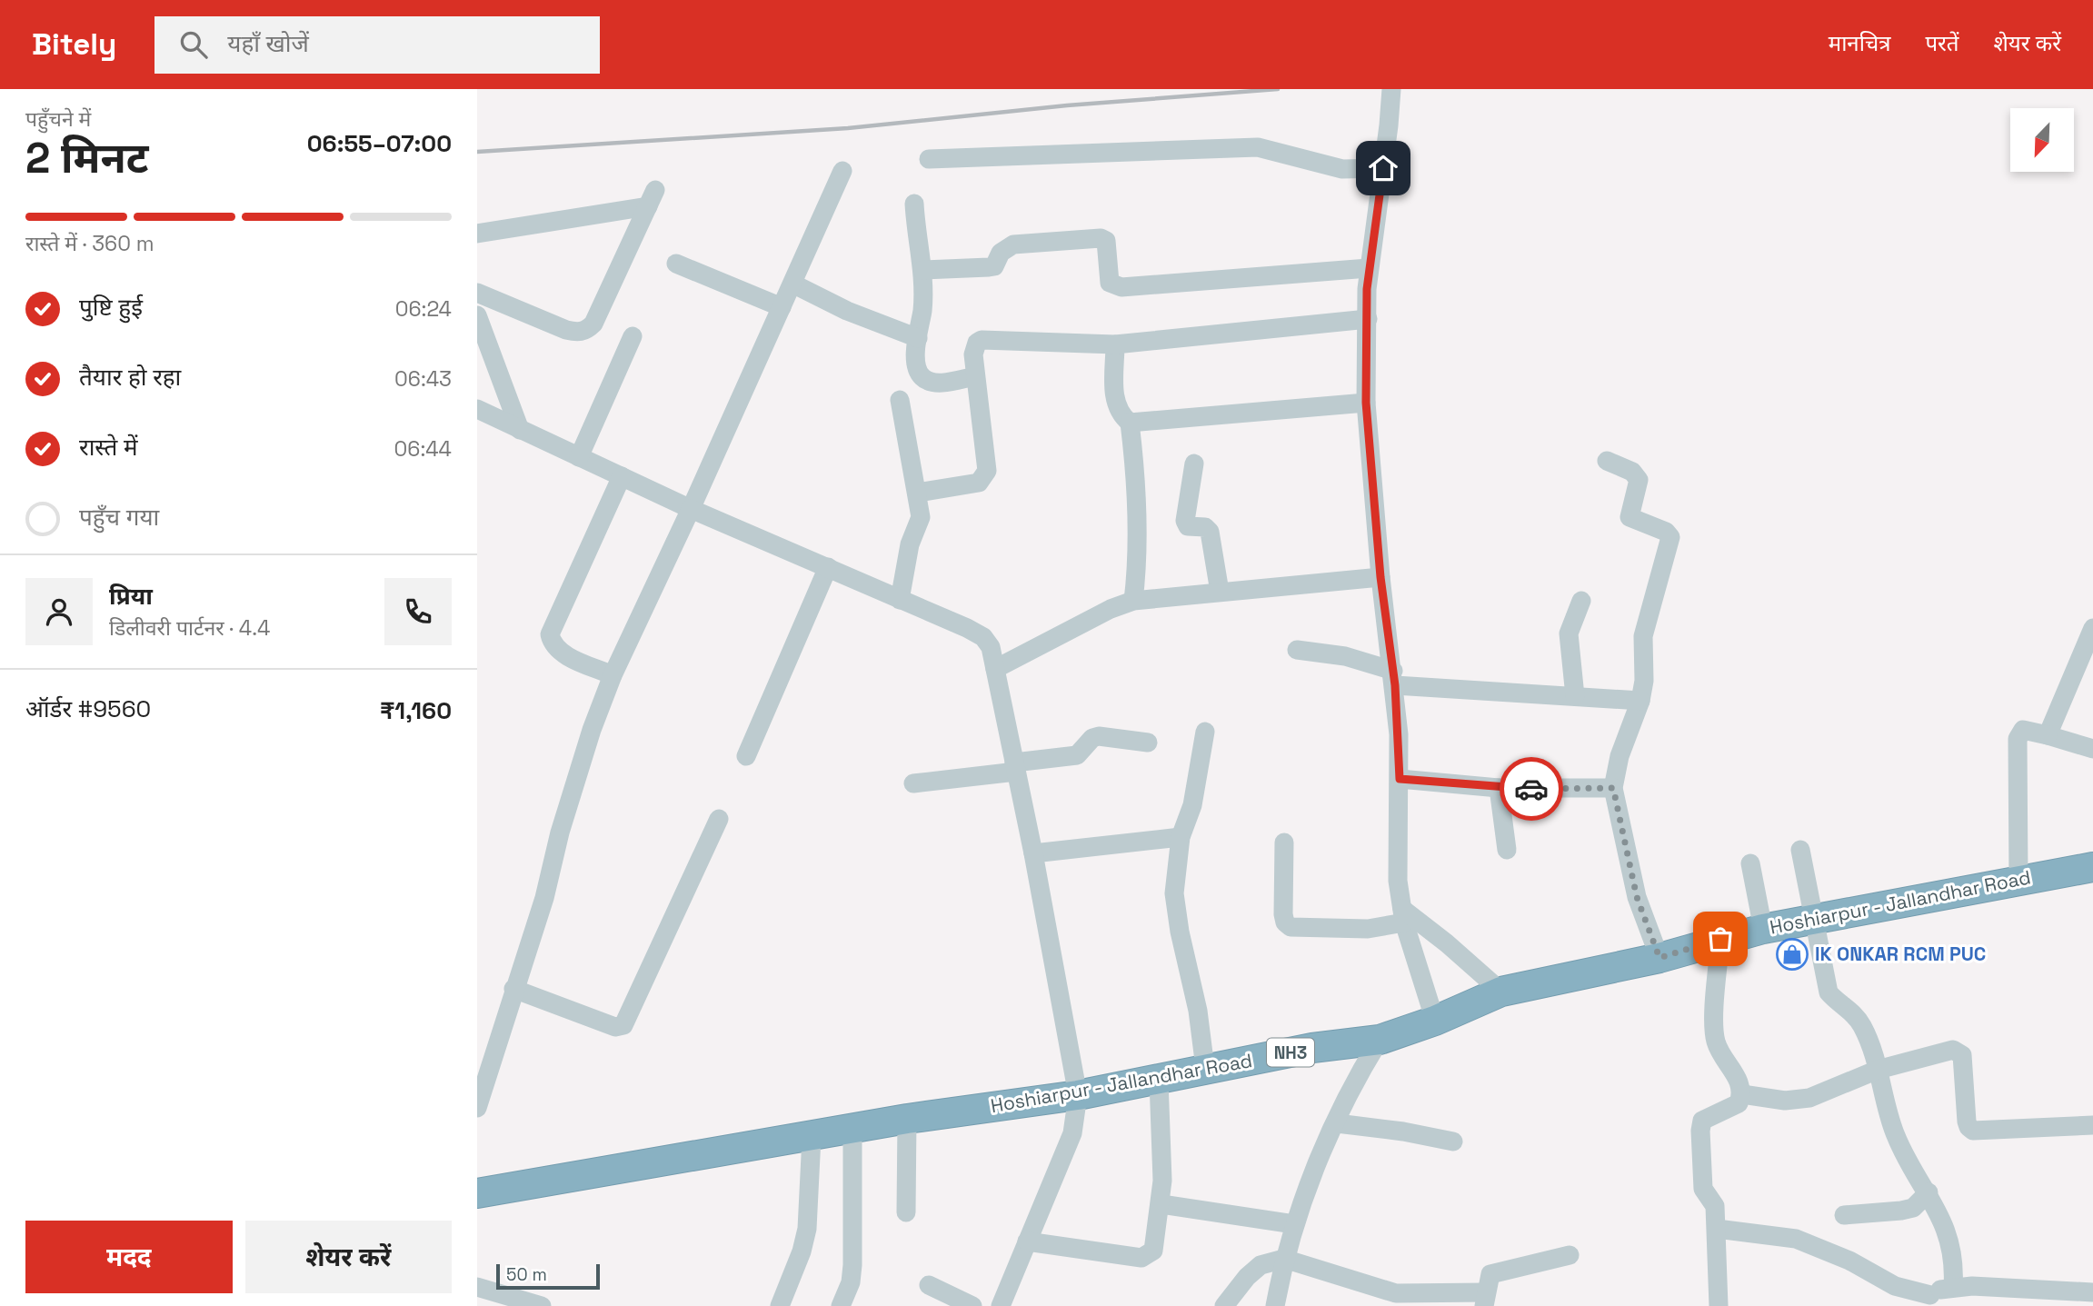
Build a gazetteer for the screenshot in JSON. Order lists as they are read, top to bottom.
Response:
{
  "streets": {
    "highway": ["Hoshiarpur - Jallandhar Road", "NH3"]
  },
  "places": {
    "shop": ["IK ONKAR RCM PUC"]
  },
  "scale_bar": "50 m",
  "north": "bottom left",
  "page": {
    "header": "Bitely",
    "search": "यहाँ खोजें",
    "nav": ["मानचित्र", "परतें", "शेयर करें"],
    "heading": ["2 मिनट", "पहुँचने में", "06:55–07:00"],
    "panel": [
      "प्रिया",
      "डिलीवरी पार्टनर · 4.4",
      "ऑर्डर #9560",
      "₹1,160"
    ],
    "bar": "रास्ते में · 360 m",
    "list": [
      ["पुष्टि हुई", "06:24"],
      ["तैयार हो रहा", "06:43"],
      ["रास्ते में", "06:44"],
      "पहुँच गया"
    ],
    "buttons": ["मदद", "शेयर करें"],
    "scale": "50 m"
  }
}
